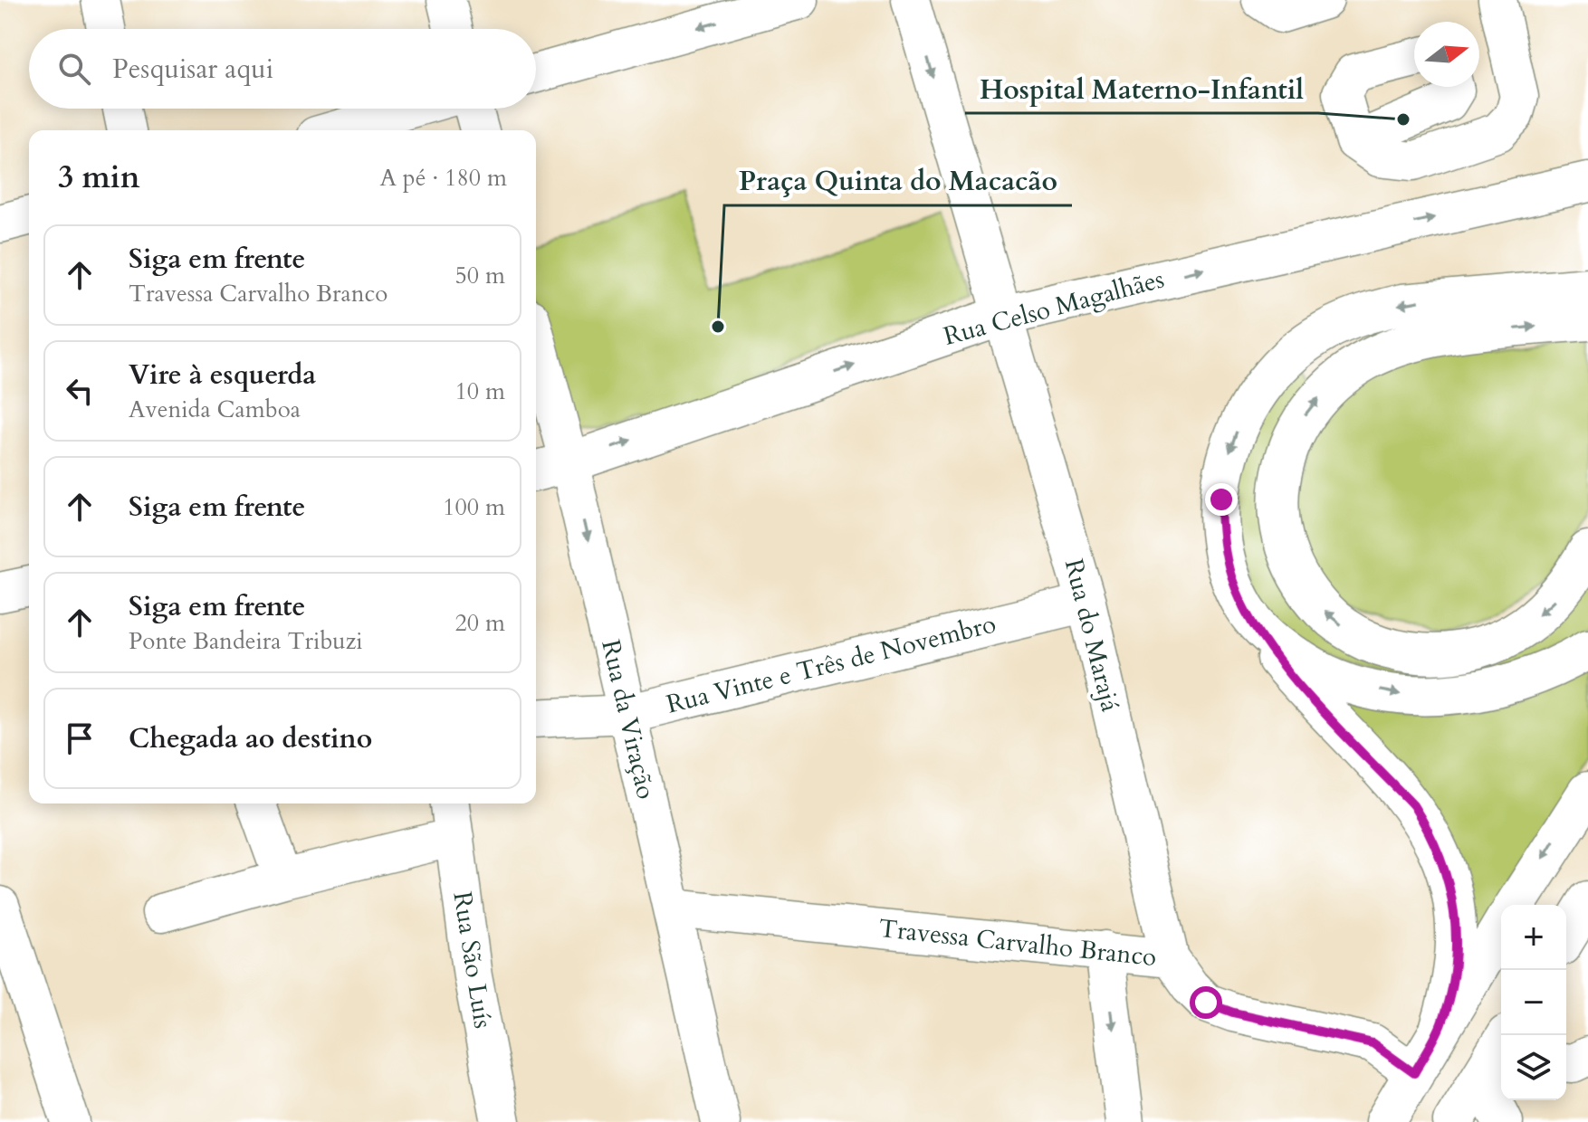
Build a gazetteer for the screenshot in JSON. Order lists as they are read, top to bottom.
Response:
{
  "streets": {
    "main road": ["Rua Celso Magalhães"],
    "street": [
      "Rua do Marajá",
      "Rua Vinte e Três de Novembro",
      "Rua da Viração",
      "Travessa Carvalho Branco",
      "Rua São Luís"
    ]
  },
  "crossings": [
    ["Rua Celso Magalhães", "Rua do Marajá"],
    ["Rua Celso Magalhães", "Rua da Viração"],
    ["Rua do Marajá", "Rua Vinte e Três de Novembro"],
    ["Rua do Marajá", "Travessa Carvalho Branco"],
    ["Rua Vinte e Três de Novembro", "Rua da Viração"],
    ["Rua da Viração", "Travessa Carvalho Branco"]
  ],
  "one_way": ["Rua Celso Magalhães"],
  "places": ["Hospital Materno-Infantil", "Praça Quinta do Macacão"],
  "north": "right",
  "page": {
    "search": "Pesquisar aqui",
    "heading": ["3 min", "A pé · 180 m"],
    "list": [
      ["Siga em frente", "Travessa Carvalho Branco", "50 m"],
      ["Vire à esquerda", "Avenida Camboa", "10 m"],
      ["Siga em frente", "100 m"],
      ["Siga em frente", "Ponte Bandeira Tribuzi", "20 m"],
      "Chegada ao destino"
    ],
    "map_buttons": ["+", "−"]
  }
}
